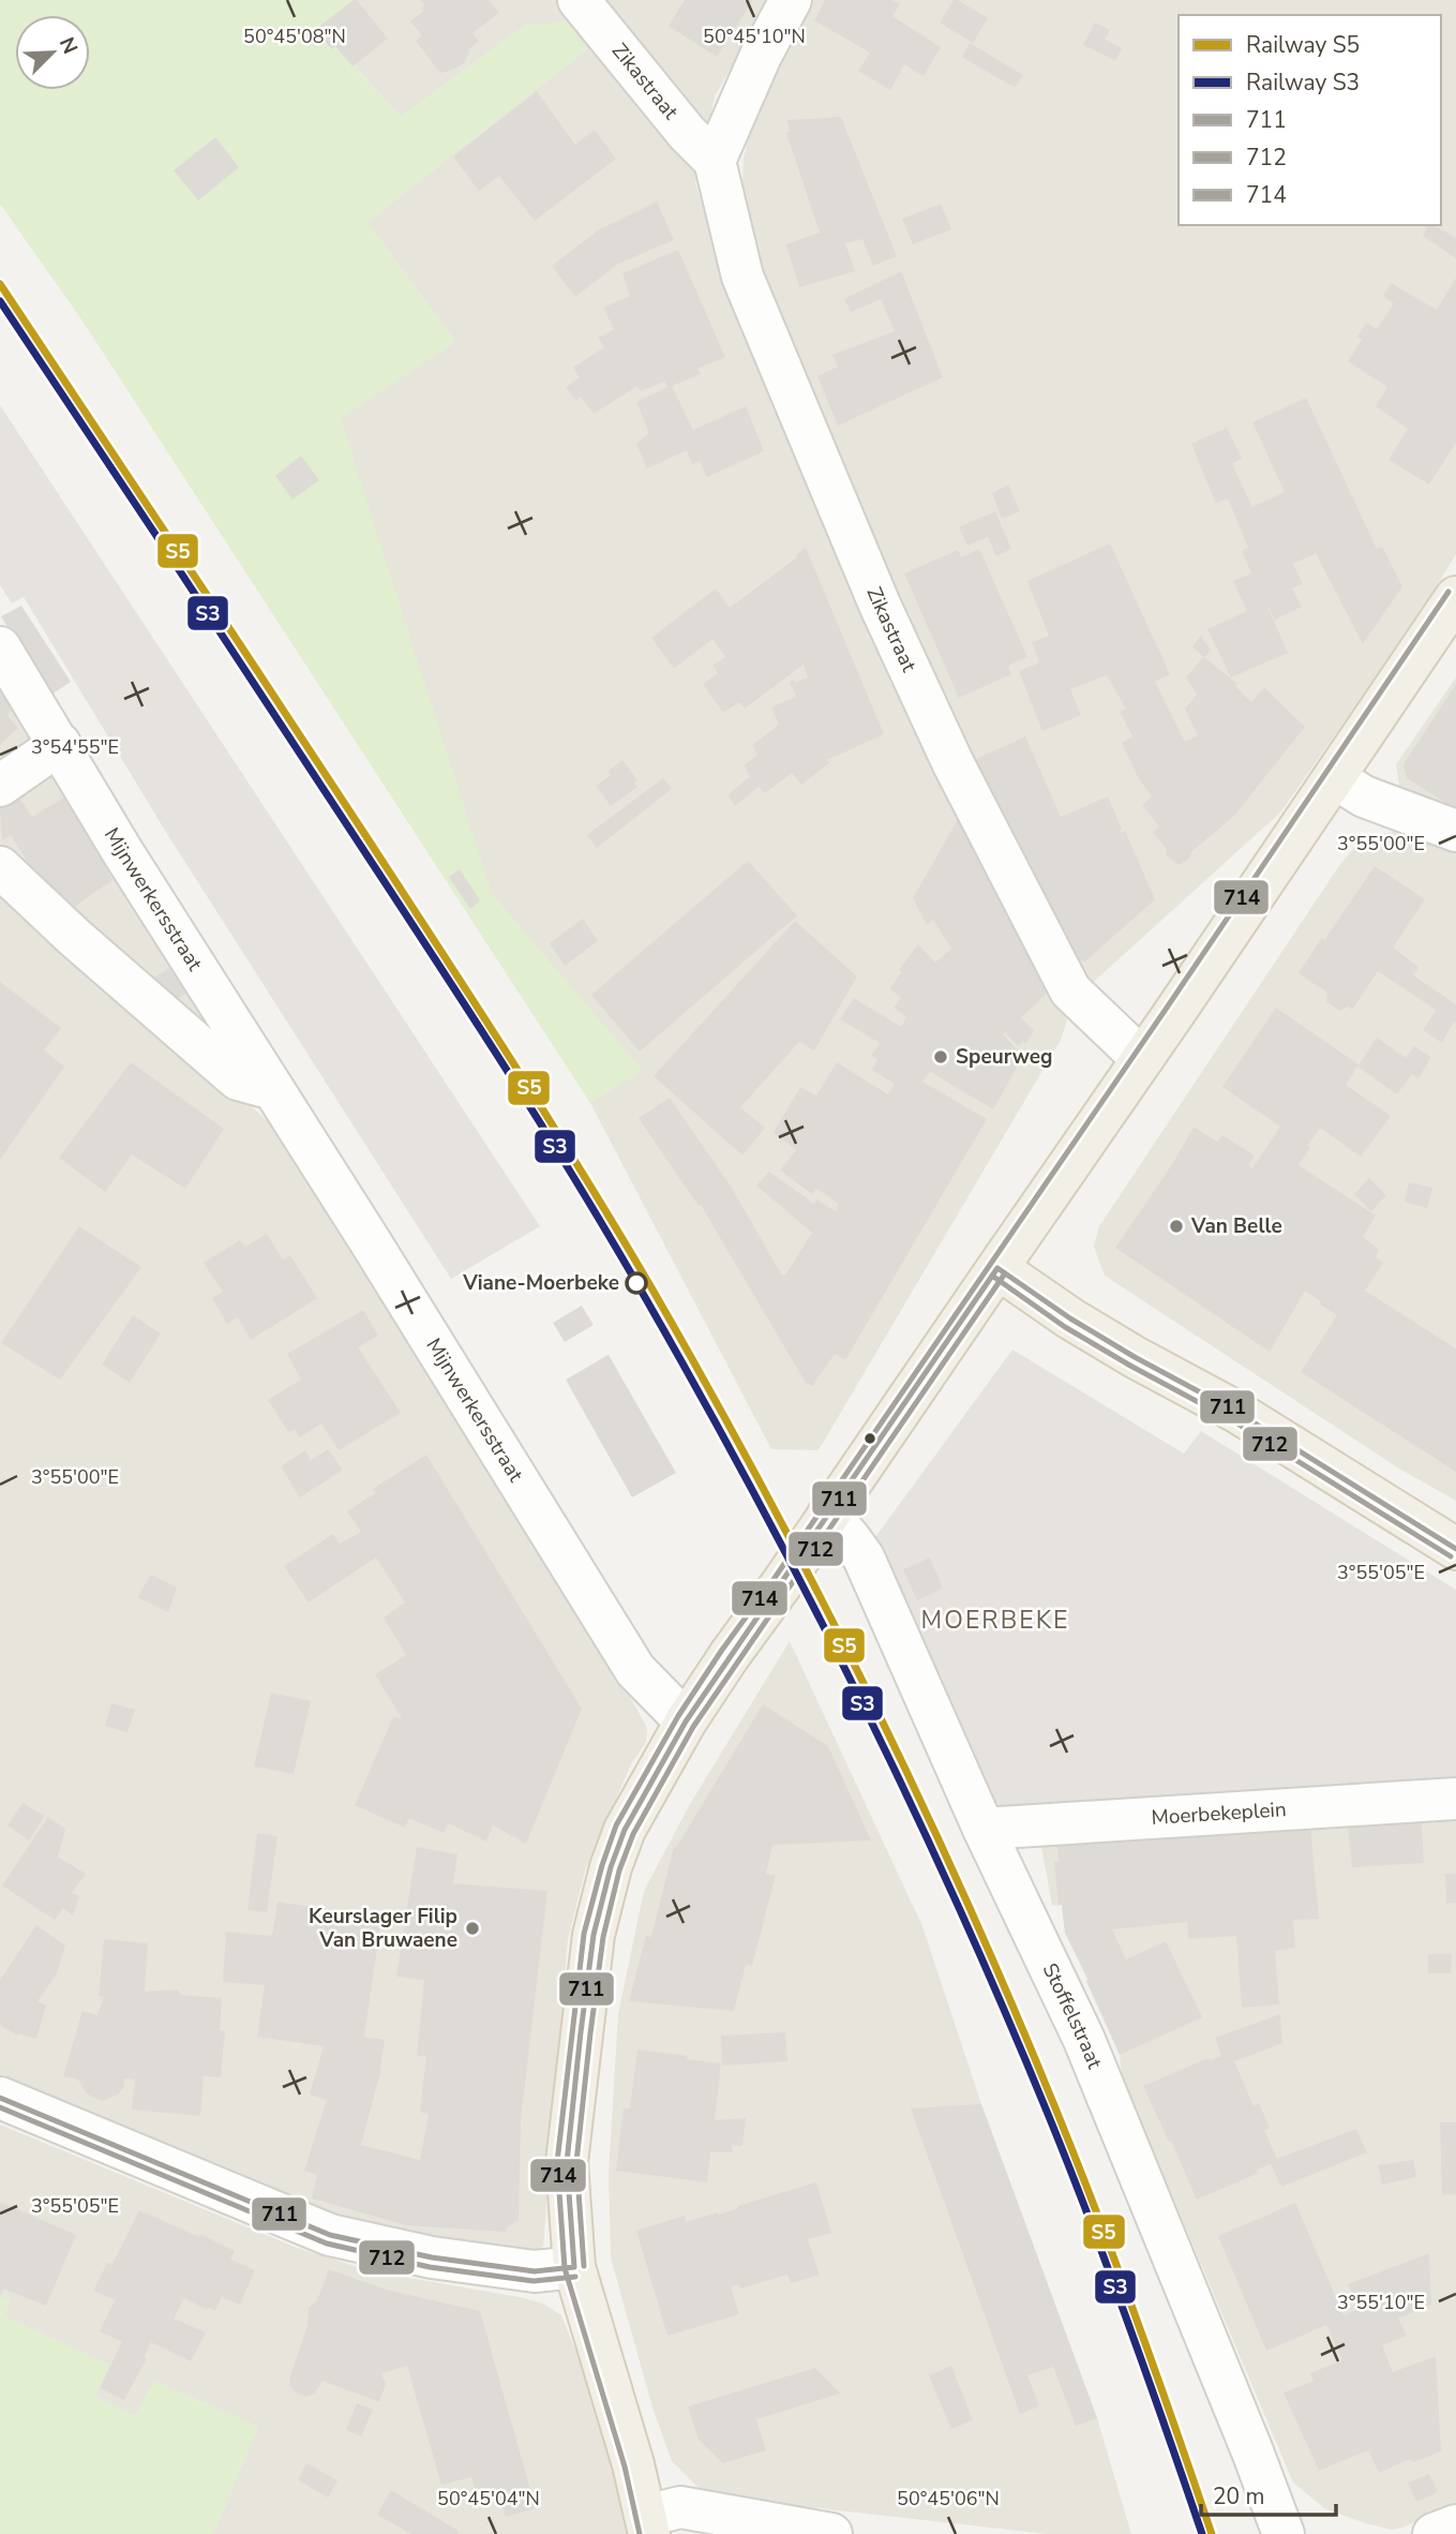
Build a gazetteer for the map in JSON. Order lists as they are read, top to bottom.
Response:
{
  "streets": {
    "street": [
      "Zikastraat",
      "Mijnwerkersstraat",
      "Moerbekeplein",
      "Stoffelstraat"
    ]
  },
  "crossings": [
    ["Moerbekeplein", "Stoffelstraat"]
  ],
  "districts": ["MOERBEKE"],
  "places": [
    "Speurweg",
    "Van Belle",
    "Viane-Moerbeke",
    "Keurslager Filip Van Bruwaene"
  ],
  "lines": [
    "rail line S5",
    "rail line S3",
    "transit line 714",
    "transit line 711",
    "transit line 712"
  ],
  "legend": [
    "Railway S5",
    "Railway S3",
    "711",
    "712",
    "714"
  ],
  "scale_bar": "20 m",
  "north": "top right",
  "coordinates": [
    "50°45'08\"N",
    "50°45'10\"N",
    "3°54'55\"E",
    "3°55'00\"E",
    "3°55'05\"E",
    "3°55'10\"E",
    "50°45'04\"N",
    "50°45'06\"N"
  ]
}
